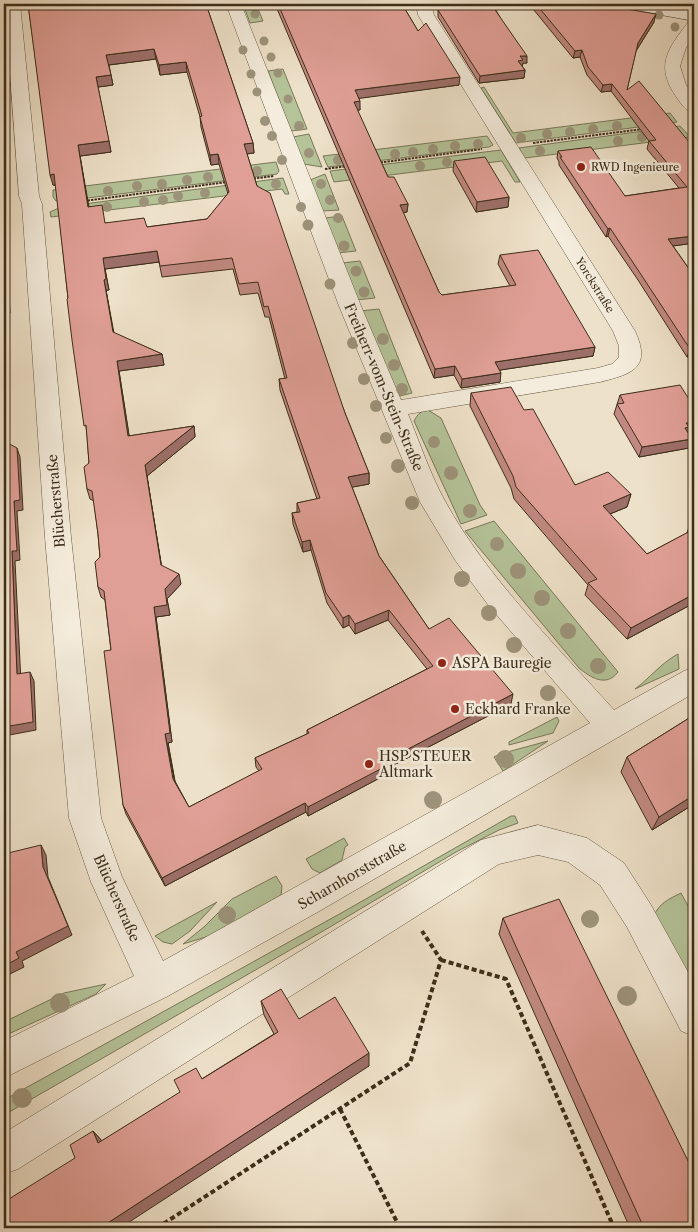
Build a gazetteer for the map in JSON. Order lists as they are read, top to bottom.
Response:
{
  "streets": {
    "street": [
      "Yorckstraße",
      "Freiherr-vom-Stein-Straße",
      "Blücherstraße",
      "Scharnhorststraße"
    ]
  },
  "crossings": [
    ["Yorckstraße", "Freiherr-vom-Stein-Straße"],
    ["Freiherr-vom-Stein-Straße", "Scharnhorststraße"],
    ["Blücherstraße", "Scharnhorststraße"]
  ],
  "places": [
    "RWD Ingenieure",
    "ASPA Bauregie",
    "Eckhard Franke",
    "HSP STEUER Altmark"
  ]
}
